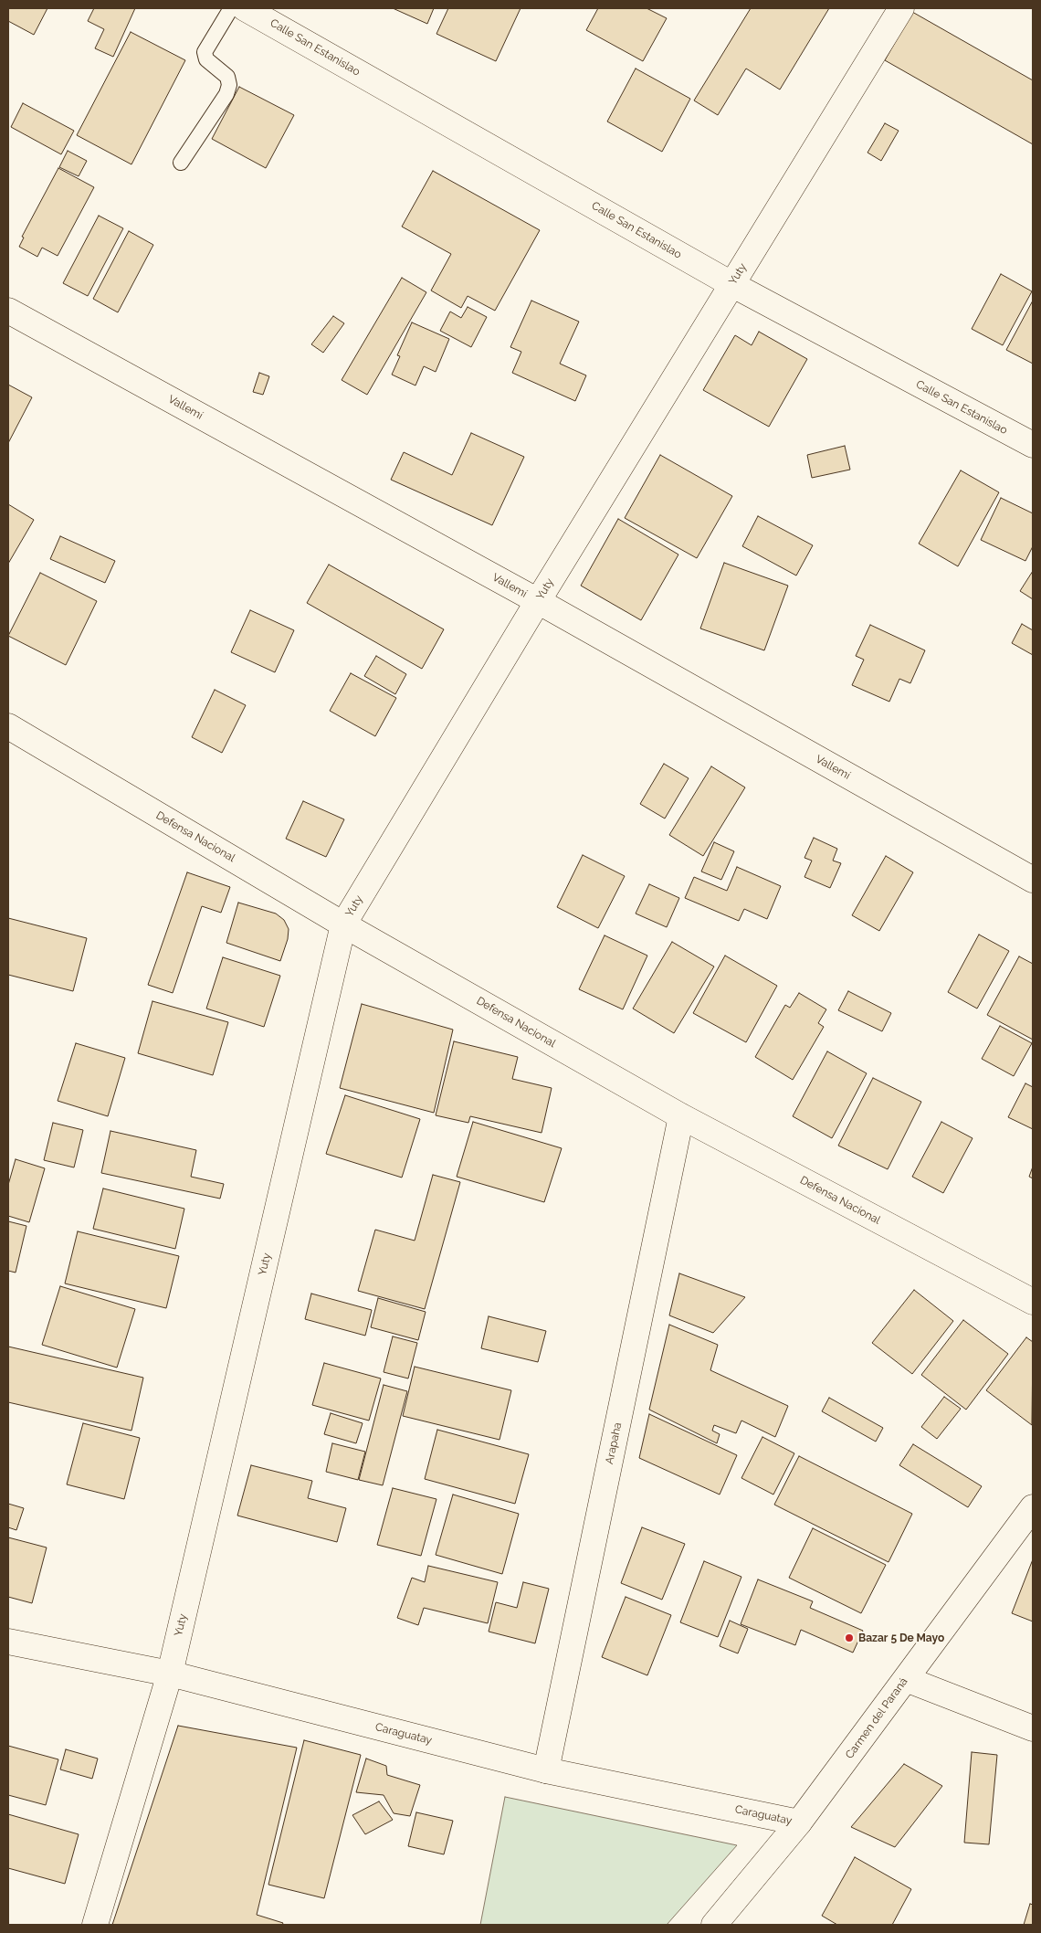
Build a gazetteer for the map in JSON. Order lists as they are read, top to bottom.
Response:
{
  "streets": {
    "street": [
      "Calle San Estanislao",
      "Yuty",
      "Vallemí",
      "Defensa Nacional",
      "Arapaha",
      "Carmen del Paraná",
      "Caraguatay"
    ]
  },
  "crossings": [
    ["Calle San Estanislao", "Yuty"],
    ["Yuty", "Vallemí"],
    ["Yuty", "Defensa Nacional"],
    ["Yuty", "Caraguatay"],
    ["Defensa Nacional", "Arapaha"],
    ["Arapaha", "Caraguatay"],
    ["Carmen del Paraná", "Caraguatay"]
  ],
  "places": ["Bazar 5 De Mayo"]
}
